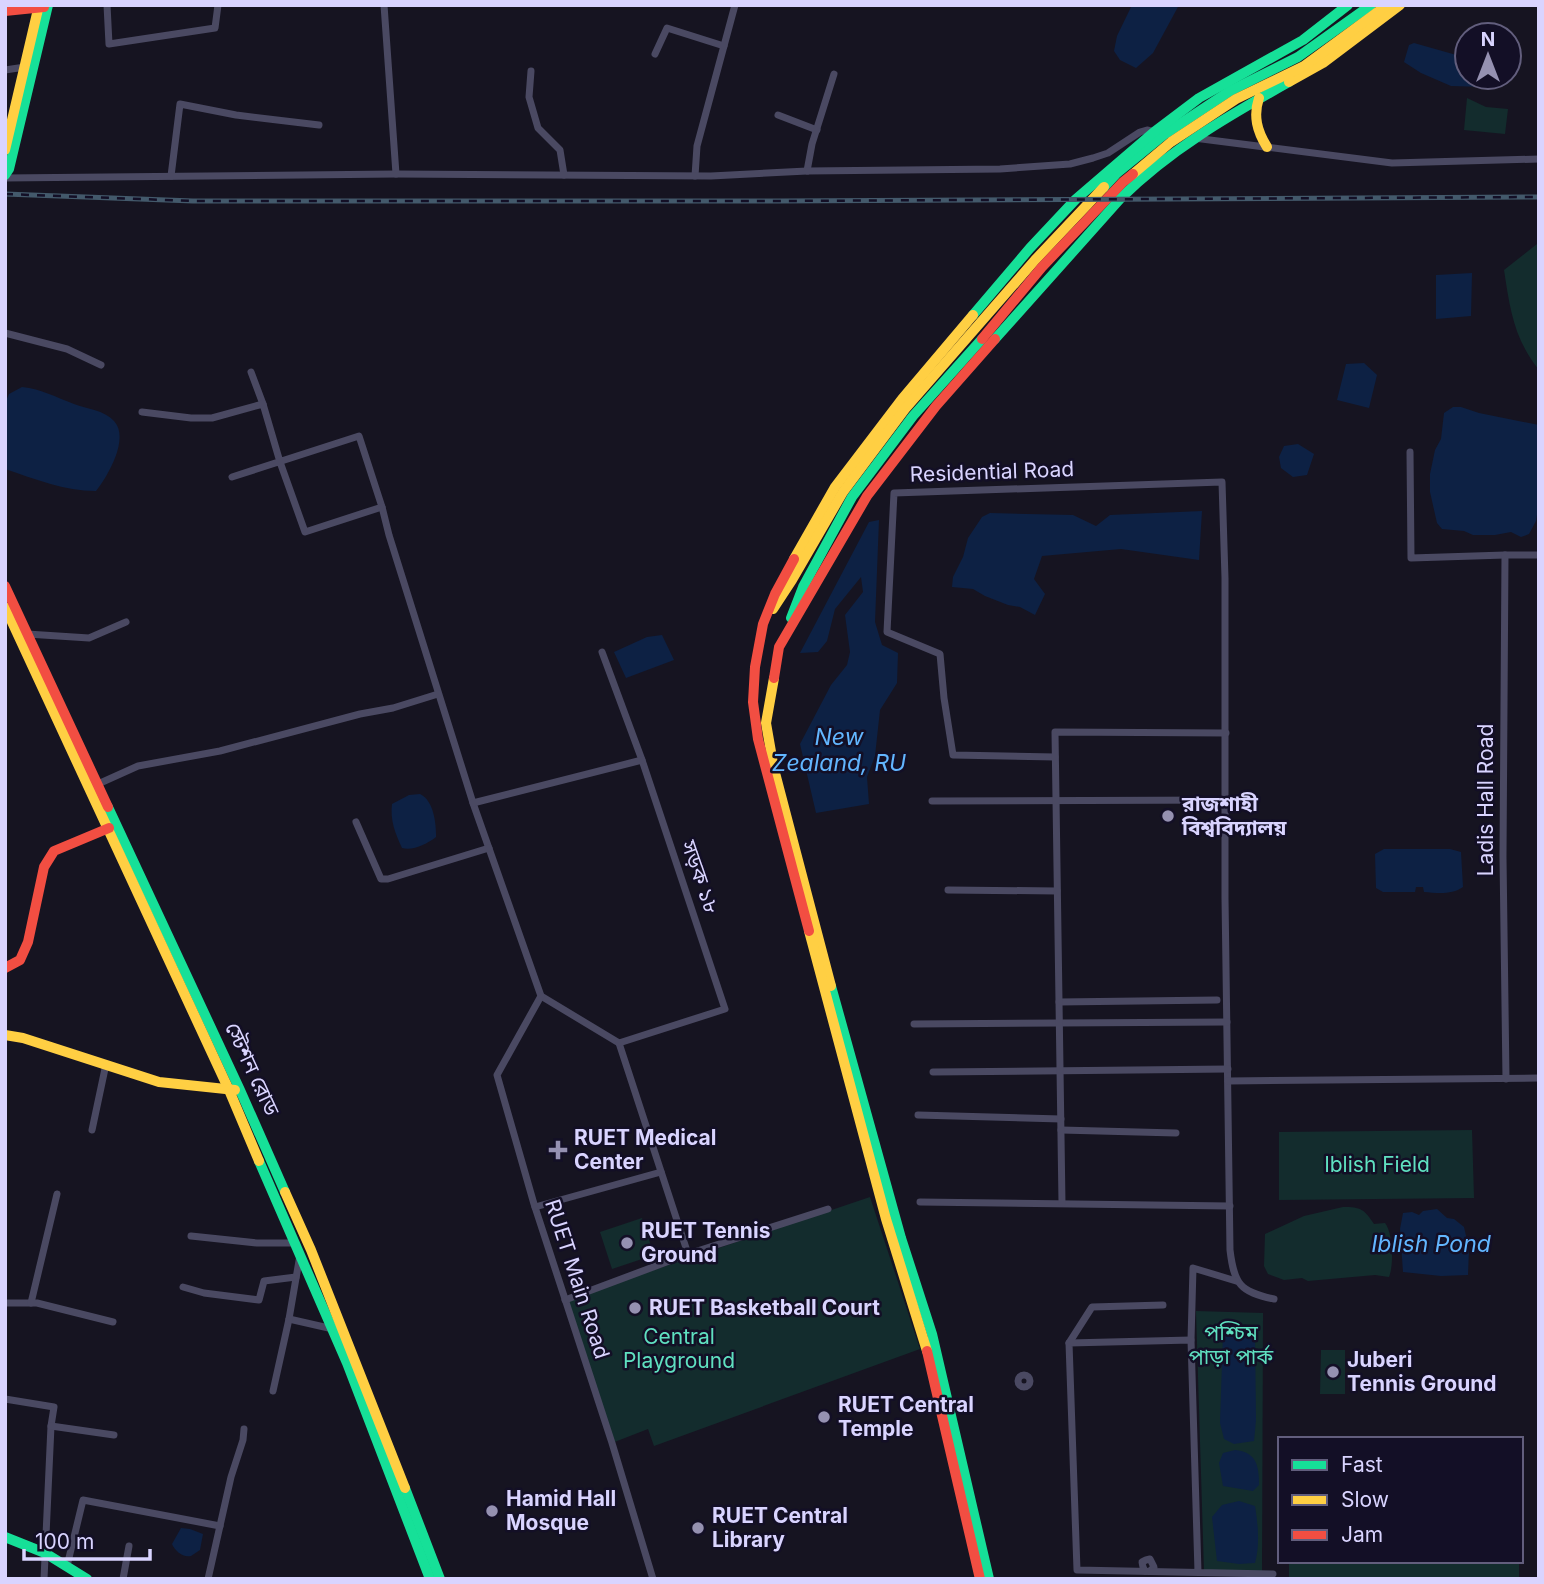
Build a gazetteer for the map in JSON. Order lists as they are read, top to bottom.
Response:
{
  "streets": {
    "main road": ["স্টেশন রোড"],
    "street": [
      "Residential Road",
      "Ladis Hall Road",
      "সড়ক ১৮",
      "RUET Main Road"
    ]
  },
  "water": ["New Zealand, RU", "Iblish Pond"],
  "parks": ["Iblish Field", "পশ্চিম পাড়া পার্ক", "Central Playground"],
  "places": {
    "other": [
      "রাজশাহী বিশ্ববিদ্যালয়",
      "RUET Tennis Ground",
      "RUET Basketball Court",
      "Juberi Tennis Ground",
      "RUET Central Temple",
      "Hamid Hall Mosque",
      "RUET Central Library"
    ],
    "health": ["RUET Medical Center"]
  },
  "legend": ["Fast", "Slow", "Jam"],
  "scale_bar": "100 m",
  "north": "top"
}
